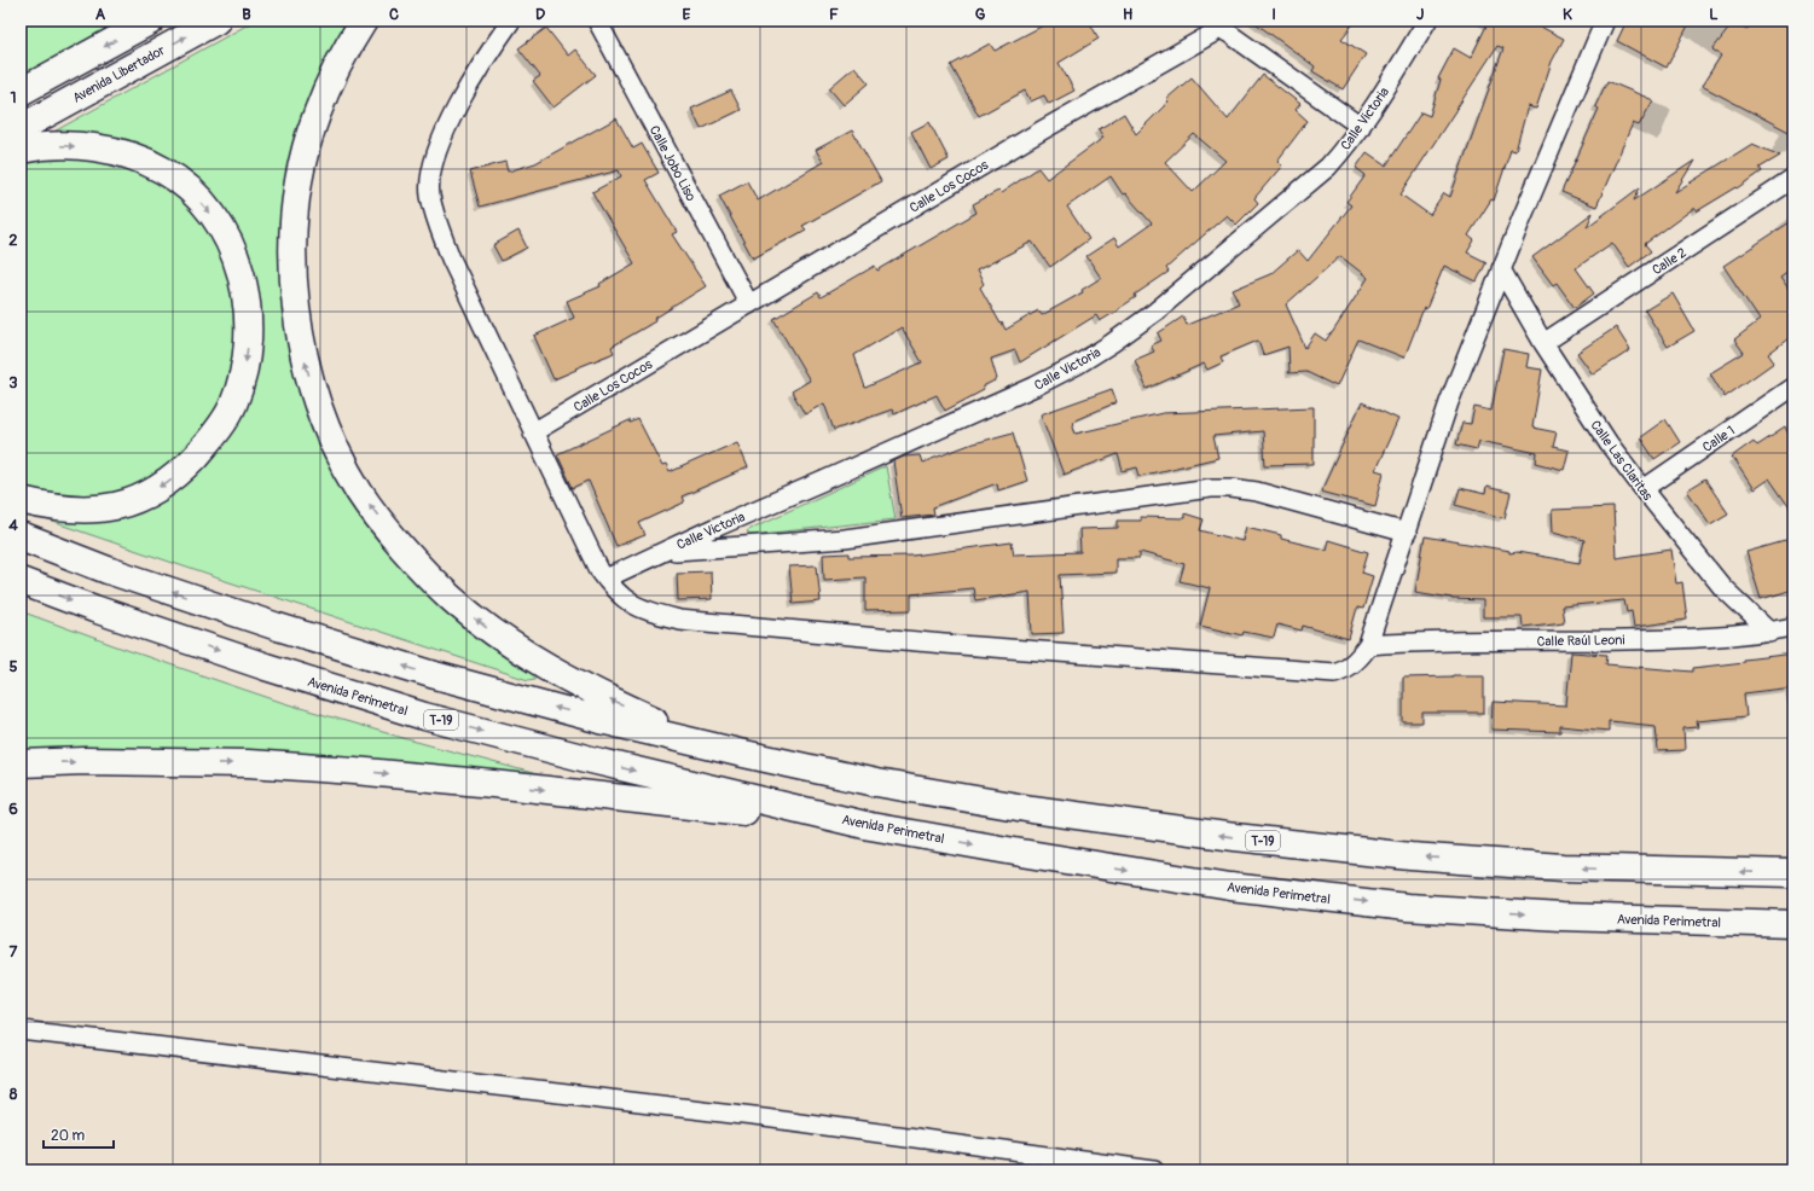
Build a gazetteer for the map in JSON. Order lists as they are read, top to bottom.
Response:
{
  "streets": {
    "main road": ["Avenida Libertador", "Avenida Perimetral", "T-19"],
    "street": [
      "Calle Victoria",
      "Calle Jobo Liso",
      "Calle Los Cocos",
      "Calle 2",
      "Calle 1",
      "Calle Las Claritas",
      "Calle Raúl Leoni"
    ]
  },
  "crossings": [
    ["Calle Victoria", "Calle Los Cocos"],
    ["Calle Jobo Liso", "Calle Los Cocos"],
    ["Calle 2", "Calle Las Claritas"],
    ["Calle 1", "Calle Las Claritas"],
    ["Calle Las Claritas", "Calle Raúl Leoni"]
  ],
  "scale_bar": "20 m",
  "grid": {
    "columns": [
      "A",
      "B",
      "C",
      "D",
      "E",
      "F",
      "G",
      "H",
      "I",
      "J",
      "K",
      "L"
    ],
    "rows": [
      "1",
      "2",
      "3",
      "4",
      "5",
      "6",
      "7",
      "8"
    ]
  }
}
